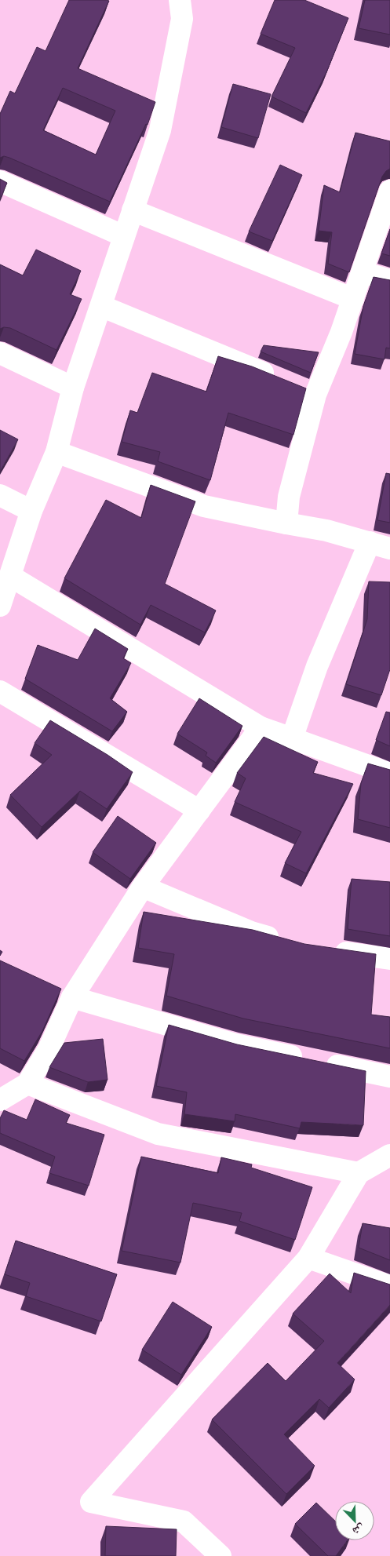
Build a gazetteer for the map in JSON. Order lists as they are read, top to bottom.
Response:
{
  "north": "bottom right"
}
